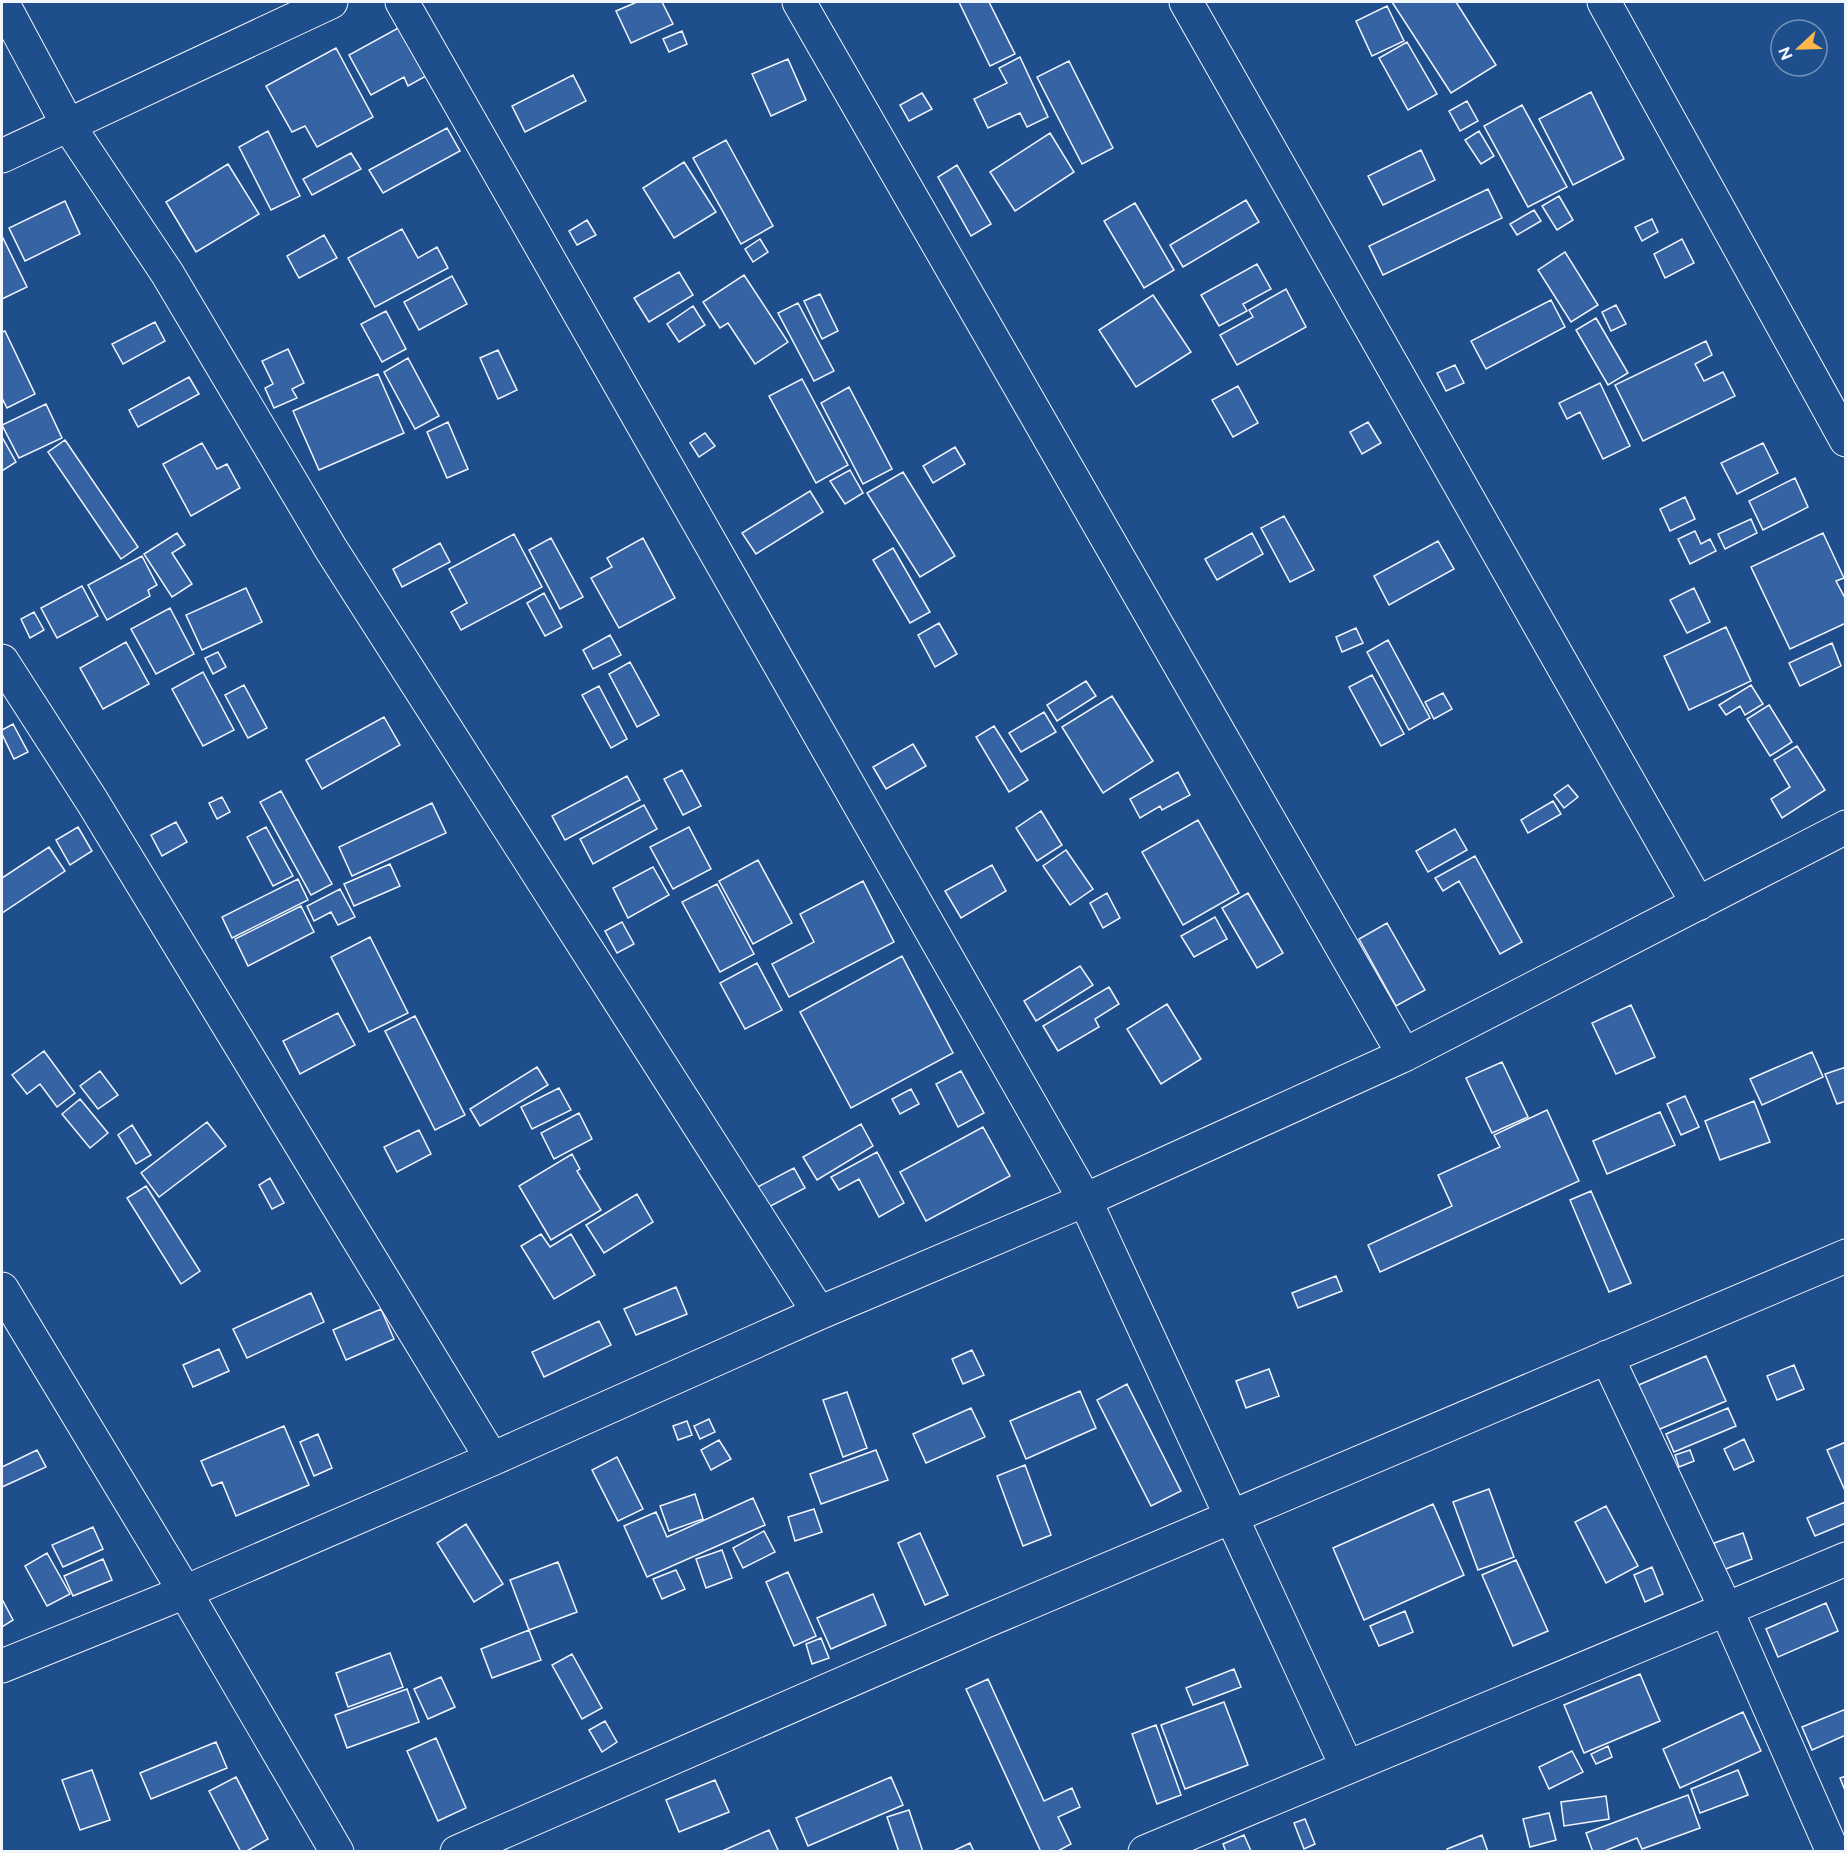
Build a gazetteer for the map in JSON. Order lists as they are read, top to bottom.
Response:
{
  "north": "left"
}
